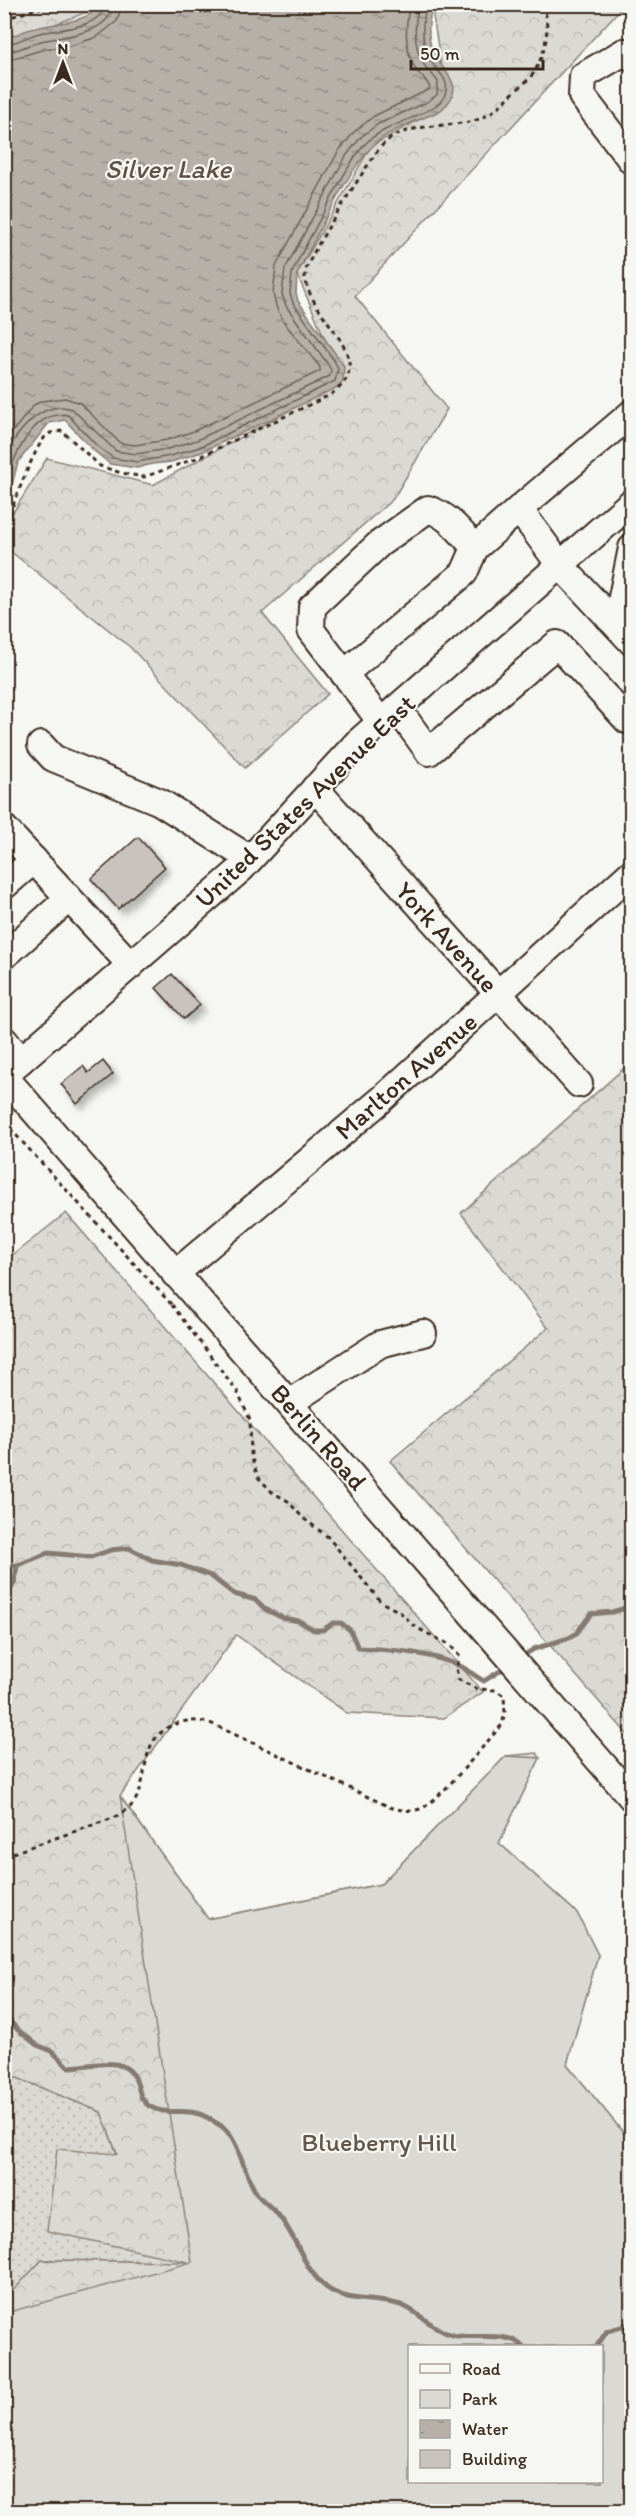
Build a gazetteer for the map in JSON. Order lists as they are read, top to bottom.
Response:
{
  "streets": {
    "street": [
      "United States Avenue East",
      "York Avenue",
      "Marlton Avenue",
      "Berlin Road"
    ]
  },
  "crossings": [
    ["United States Avenue East", "York Avenue"],
    ["United States Avenue East", "Berlin Road"],
    ["York Avenue", "Marlton Avenue"],
    ["Marlton Avenue", "Berlin Road"]
  ],
  "water": ["Silver Lake"],
  "parks": ["Blueberry Hill"],
  "legend": [
    "Road",
    "Park",
    "Water",
    "Building"
  ],
  "scale_bar": "50 m",
  "north": "top"
}
